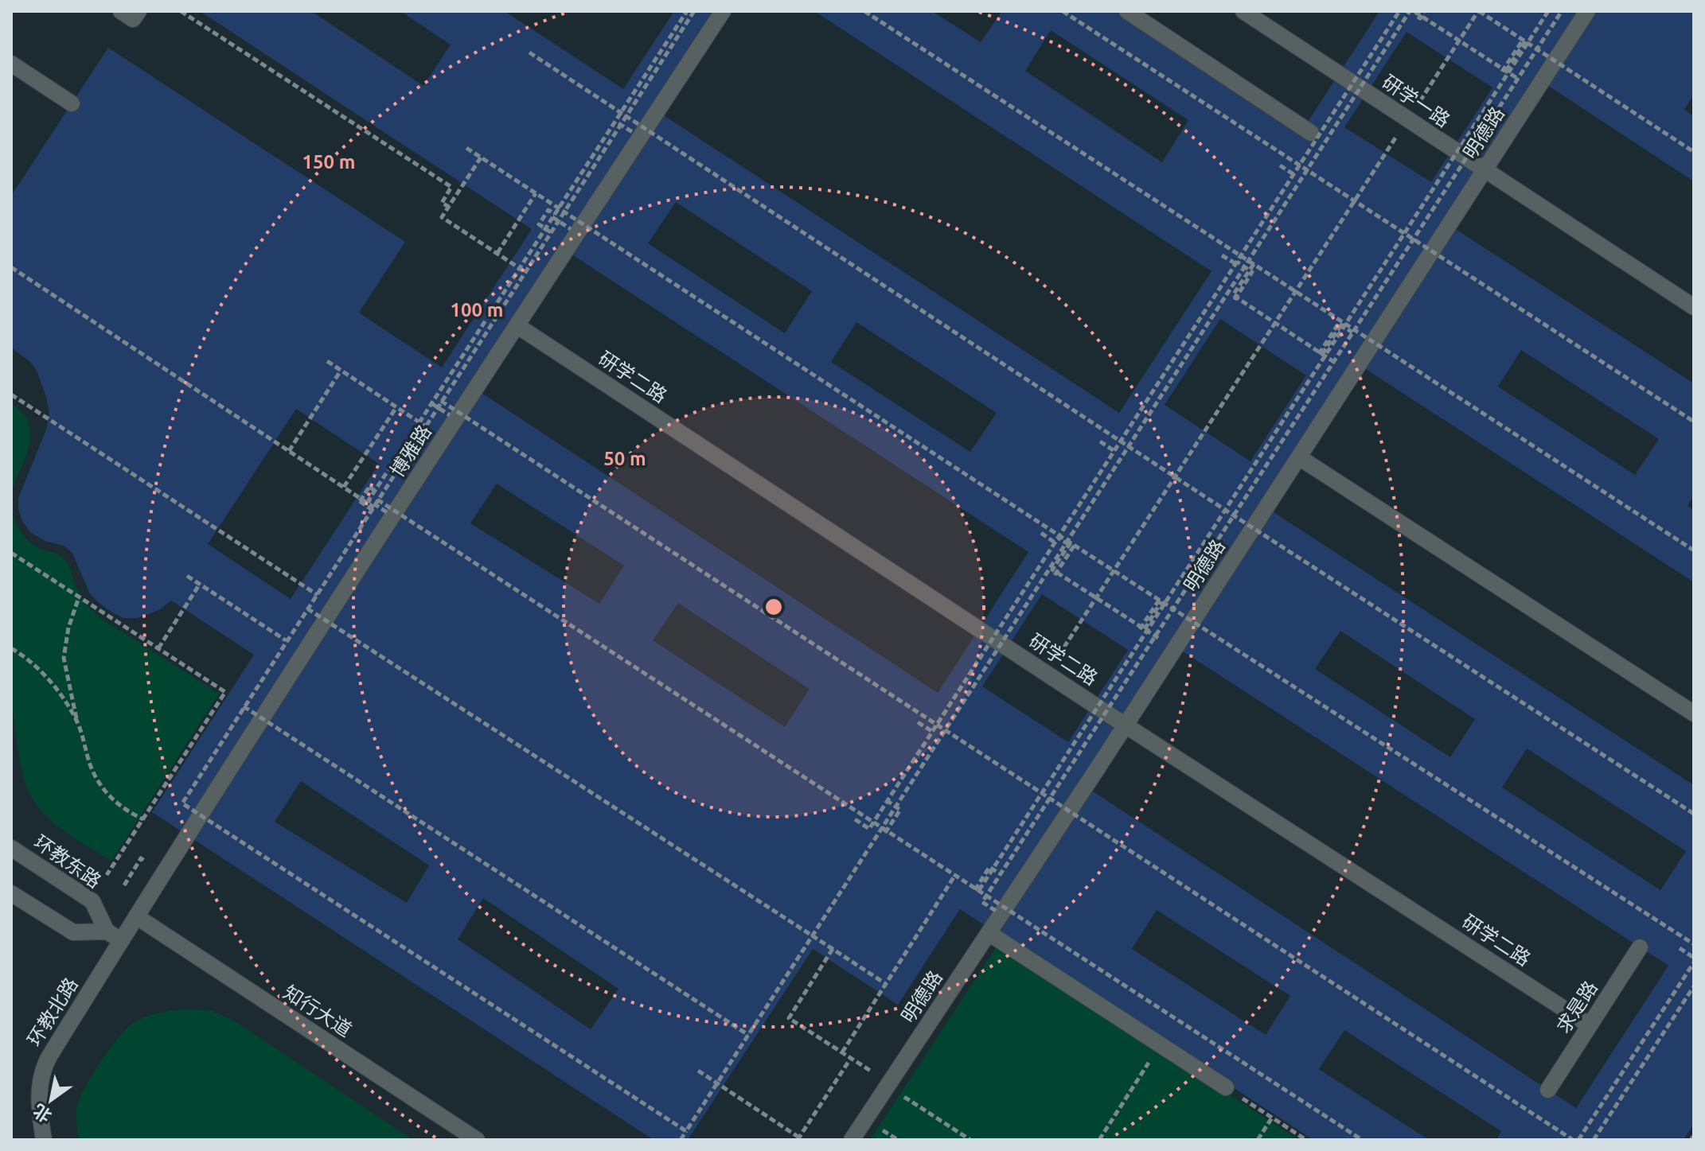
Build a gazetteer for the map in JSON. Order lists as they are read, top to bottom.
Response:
{
  "streets": {
    "lane": [
      "研学一路",
      "明德路",
      "研学二路",
      "博雅路",
      "环教东路",
      "求是路",
      "知行大道",
      "环教北路"
    ]
  },
  "crossings": [
    ["研学一路", "明德路"],
    ["明德路", "研学二路"],
    ["研学二路", "博雅路"],
    ["研学二路", "求是路"],
    ["博雅路", "知行大道"],
    ["博雅路", "环教北路"],
    ["知行大道", "环教北路"]
  ],
  "north": "bottom left",
  "rings": ["150 m", "100 m", "50 m"]
}
